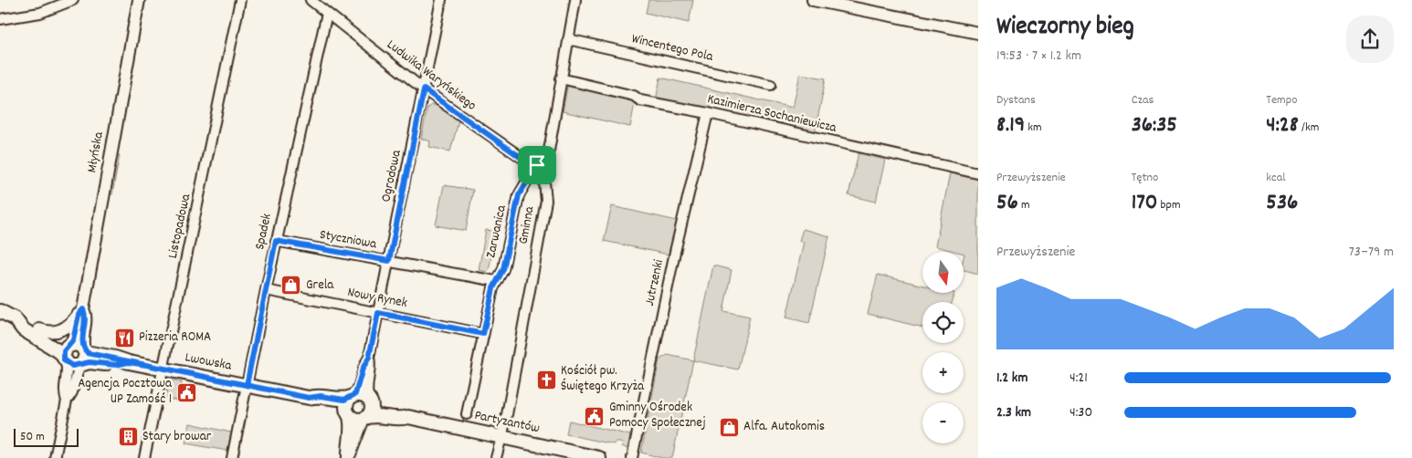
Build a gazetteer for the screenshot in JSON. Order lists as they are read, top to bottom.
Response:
{
  "streets": {
    "main road": ["Lwowska", "Partyzantów"],
    "street": [
      "Wincentego Pola",
      "Ludwika Waryńskiego",
      "Kazimierza Sochaniewicza",
      "Młyńska",
      "Ogrodowa",
      "Gminna",
      "Listopadowa",
      "Spadek",
      "Zarwanica",
      "Styczniowa",
      "Jutrzenki",
      "Nowy Rynek"
    ]
  },
  "crossings": [
    ["Ludwika Waryńskiego", "Ogrodowa"],
    ["Ludwika Waryńskiego", "Gminna"],
    ["Ludwika Waryńskiego", "Spadek"],
    ["Ludwika Waryńskiego", "Zarwanica"],
    ["Kazimierza Sochaniewicza", "Jutrzenki"],
    ["Młyńska", "Lwowska"],
    ["Ogrodowa", "Styczniowa"],
    ["Ogrodowa", "Nowy Rynek"],
    ["Ogrodowa", "Lwowska"],
    ["Ogrodowa", "Partyzantów"],
    ["Gminna", "Zarwanica"],
    ["Gminna", "Partyzantów"],
    ["Listopadowa", "Lwowska"],
    ["Spadek", "Styczniowa"],
    ["Spadek", "Nowy Rynek"],
    ["Spadek", "Lwowska"],
    ["Zarwanica", "Styczniowa"],
    ["Zarwanica", "Nowy Rynek"],
    ["Lwowska", "Partyzantów"]
  ],
  "places": {
    "shop": ["Grela", "Alfa. Autokomis"],
    "restaurant": ["Pizzeria ROMA"],
    "church": ["Kościół pw. Świętego Krzyża"],
    "public building": ["Agencja Pocztowa UP Zamość 1", "Gminny Ośrodek Pomocy Społecznej"],
    "building": ["Stary browar"]
  },
  "scale_bar": "50 m",
  "north": "bottom",
  "page": {
    "heading": ["Wieczorny bieg", "19:53 · 7 × 1.2 km"],
    "stats": [
      ["Dystans", "8.19 km"],
      ["Czas", "36:35"],
      ["Tempo", "4:28 /km"],
      ["Przewyższenie", "56 m"],
      ["Tętno", "170 bpm"],
      ["kcal", "536"]
    ],
    "chart": ["Przewyższenie", "73–79 m"],
    "map_buttons": ["+", "−"],
    "list": [
      {
        "name": "1.2 km",
        "note": "4:21"
      },
      {
        "name": "2.3 km",
        "note": "4:30"
      }
    ],
    "scale": "50 m"
  }
}
